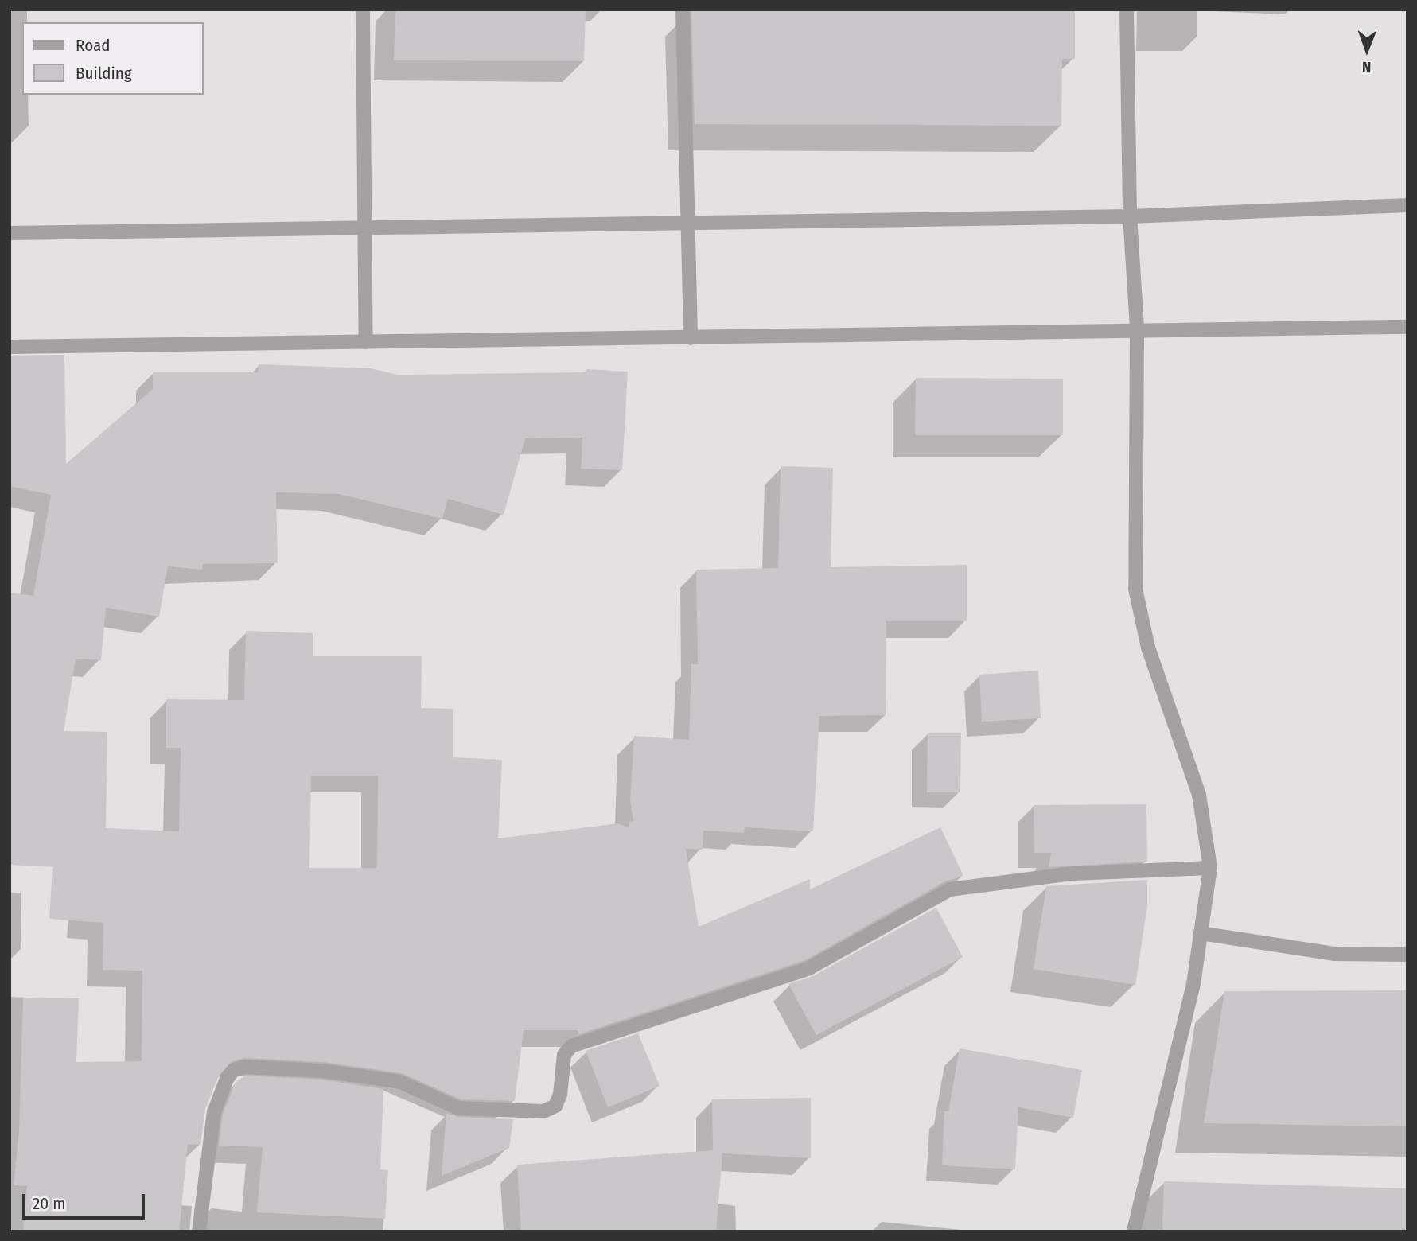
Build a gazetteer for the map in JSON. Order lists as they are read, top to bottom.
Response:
{
  "legend": ["Road", "Building"],
  "scale_bar": "20 m",
  "north": "bottom"
}
